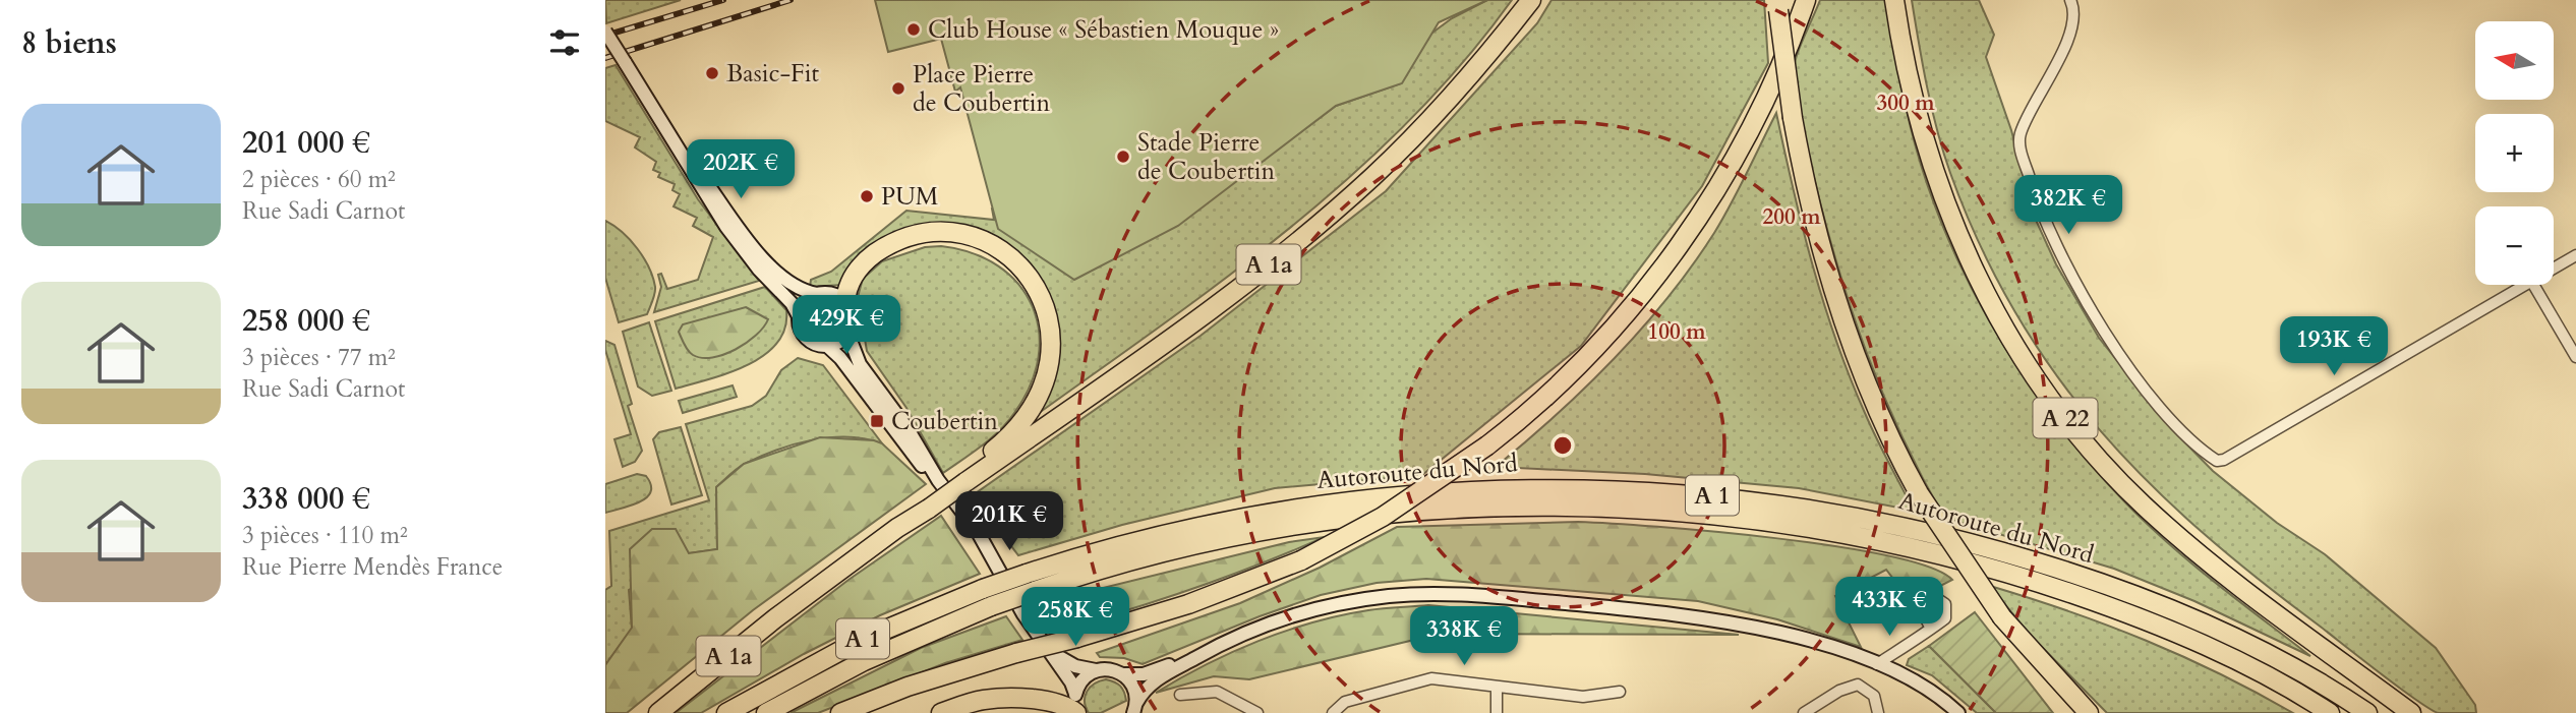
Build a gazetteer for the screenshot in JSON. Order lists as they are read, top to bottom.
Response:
{
  "streets": {
    "highway": [
      "A 1a",
      "A 22",
      "Autoroute du Nord",
      "A 1"
    ]
  },
  "places": {
    "other": [
      "Club House « Sébastien Mouque »",
      "Basic-Fit",
      "Place Pierre de Coubertin",
      "Stade Pierre de Coubertin",
      "PUM"
    ],
    "transit": ["Coubertin"]
  },
  "north": "left",
  "page": {
    "heading": "8 biens",
    "map_buttons": ["+", "−"],
    "list": [
      {
        "name": "201 000 €",
        "note": "2 pièces · 60 m² · Rue Sadi Carnot"
      },
      {
        "name": "258 000 €",
        "note": "3 pièces · 77 m² · Rue Sadi Carnot"
      },
      {
        "name": "338 000 €",
        "note": "3 pièces · 110 m² · Rue Pierre Mendès France"
      }
    ],
    "price": [
      "202K €",
      "382K €",
      "429K €",
      "193K €",
      "201K €",
      "433K €",
      "258K €",
      "338K €"
    ]
  },
  "rings": ["300 m", "200 m", "100 m"]
}
